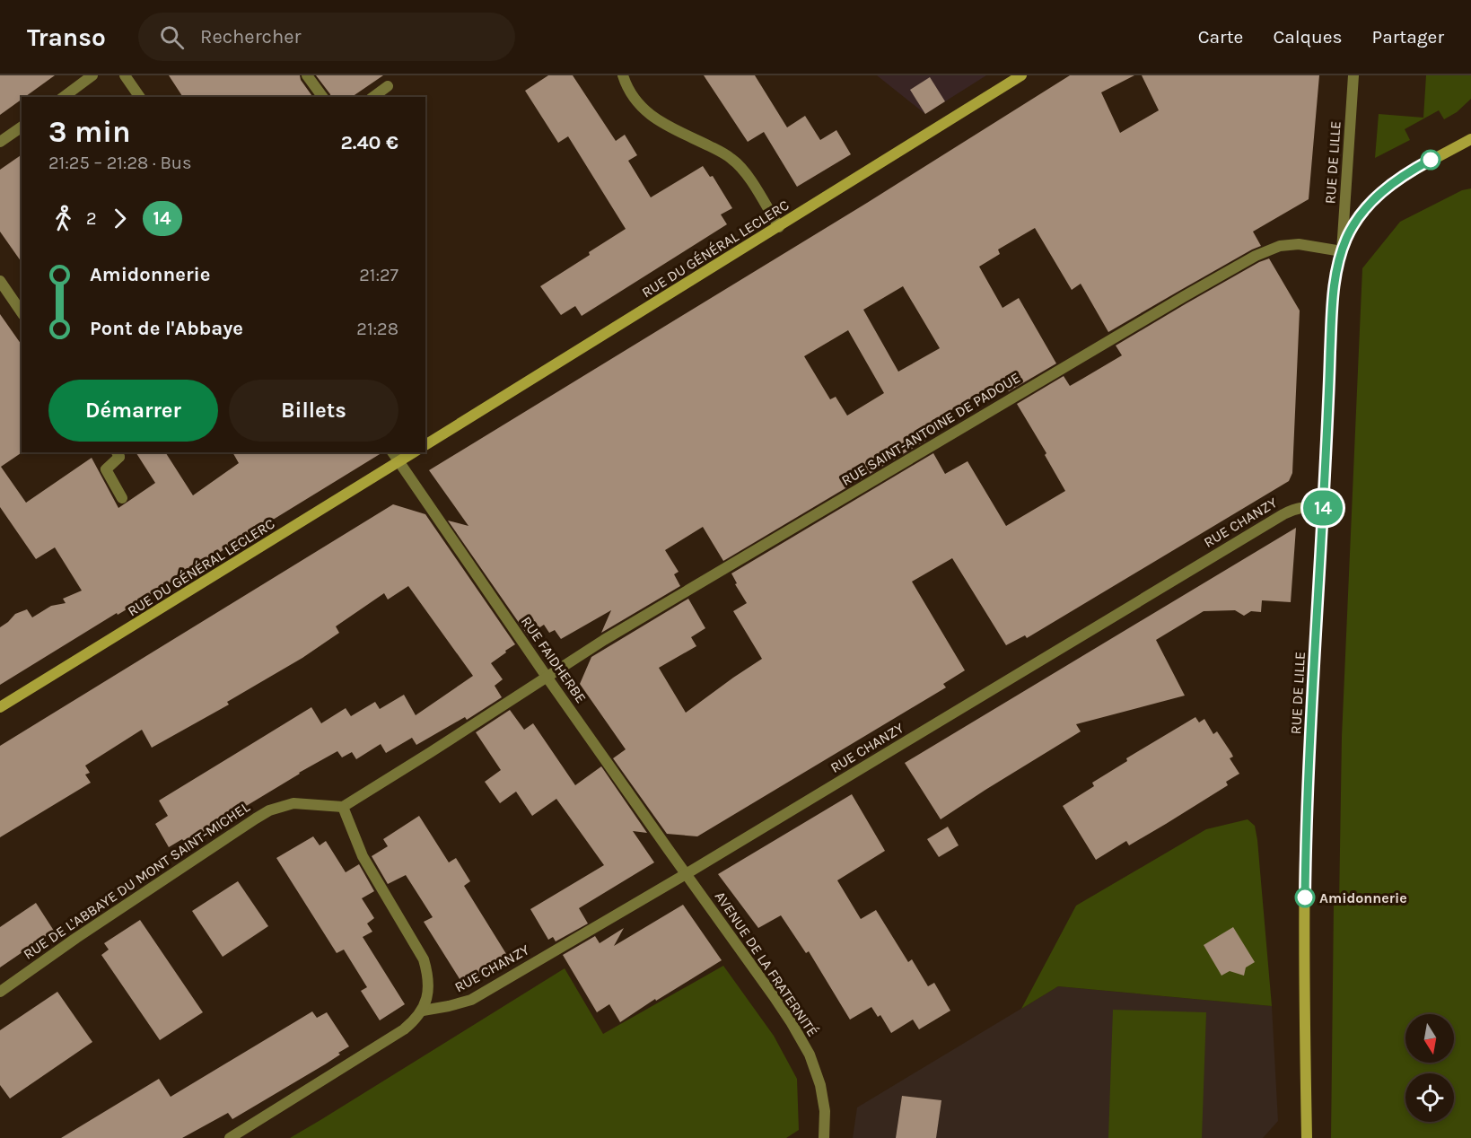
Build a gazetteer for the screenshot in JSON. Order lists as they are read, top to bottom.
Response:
{
  "streets": {
    "street": [
      "RUE DE LILLE",
      "RUE DU GÉNÉRAL LECLERC",
      "RUE SAINT-ANTOINE DE PADOUE",
      "RUE CHANZY",
      "RUE FAIDHERBE",
      "RUE DE L'ABBAYE DU MONT SAINT-MICHEL",
      "AVENUE DE LA FRATERNITÉ"
    ]
  },
  "crossings": [
    ["RUE DE LILLE", "RUE SAINT-ANTOINE DE PADOUE"],
    ["RUE DE LILLE", "RUE CHANZY"],
    ["RUE DU GÉNÉRAL LECLERC", "RUE FAIDHERBE"],
    ["RUE SAINT-ANTOINE DE PADOUE", "RUE FAIDHERBE"],
    ["RUE CHANZY", "RUE FAIDHERBE"],
    ["RUE CHANZY", "AVENUE DE LA FRATERNITÉ"],
    ["RUE FAIDHERBE", "AVENUE DE LA FRATERNITÉ"]
  ],
  "places": ["Amidonnerie"],
  "lines": ["bus line 14"],
  "north": "bottom",
  "page": {
    "header": "Transo",
    "search": "Rechercher",
    "nav": ["Carte", "Calques", "Partager"],
    "on_map": "14",
    "heading": ["3 min", "21:25 – 21:28 · Bus", "2.40 €"],
    "legs": ["2", "14"],
    "list": [
      {
        "name": "Amidonnerie",
        "value": "21:27"
      },
      {
        "name": "Pont de l'Abbaye",
        "value": "21:28"
      }
    ],
    "buttons": ["Démarrer", "Billets"]
  }
}
